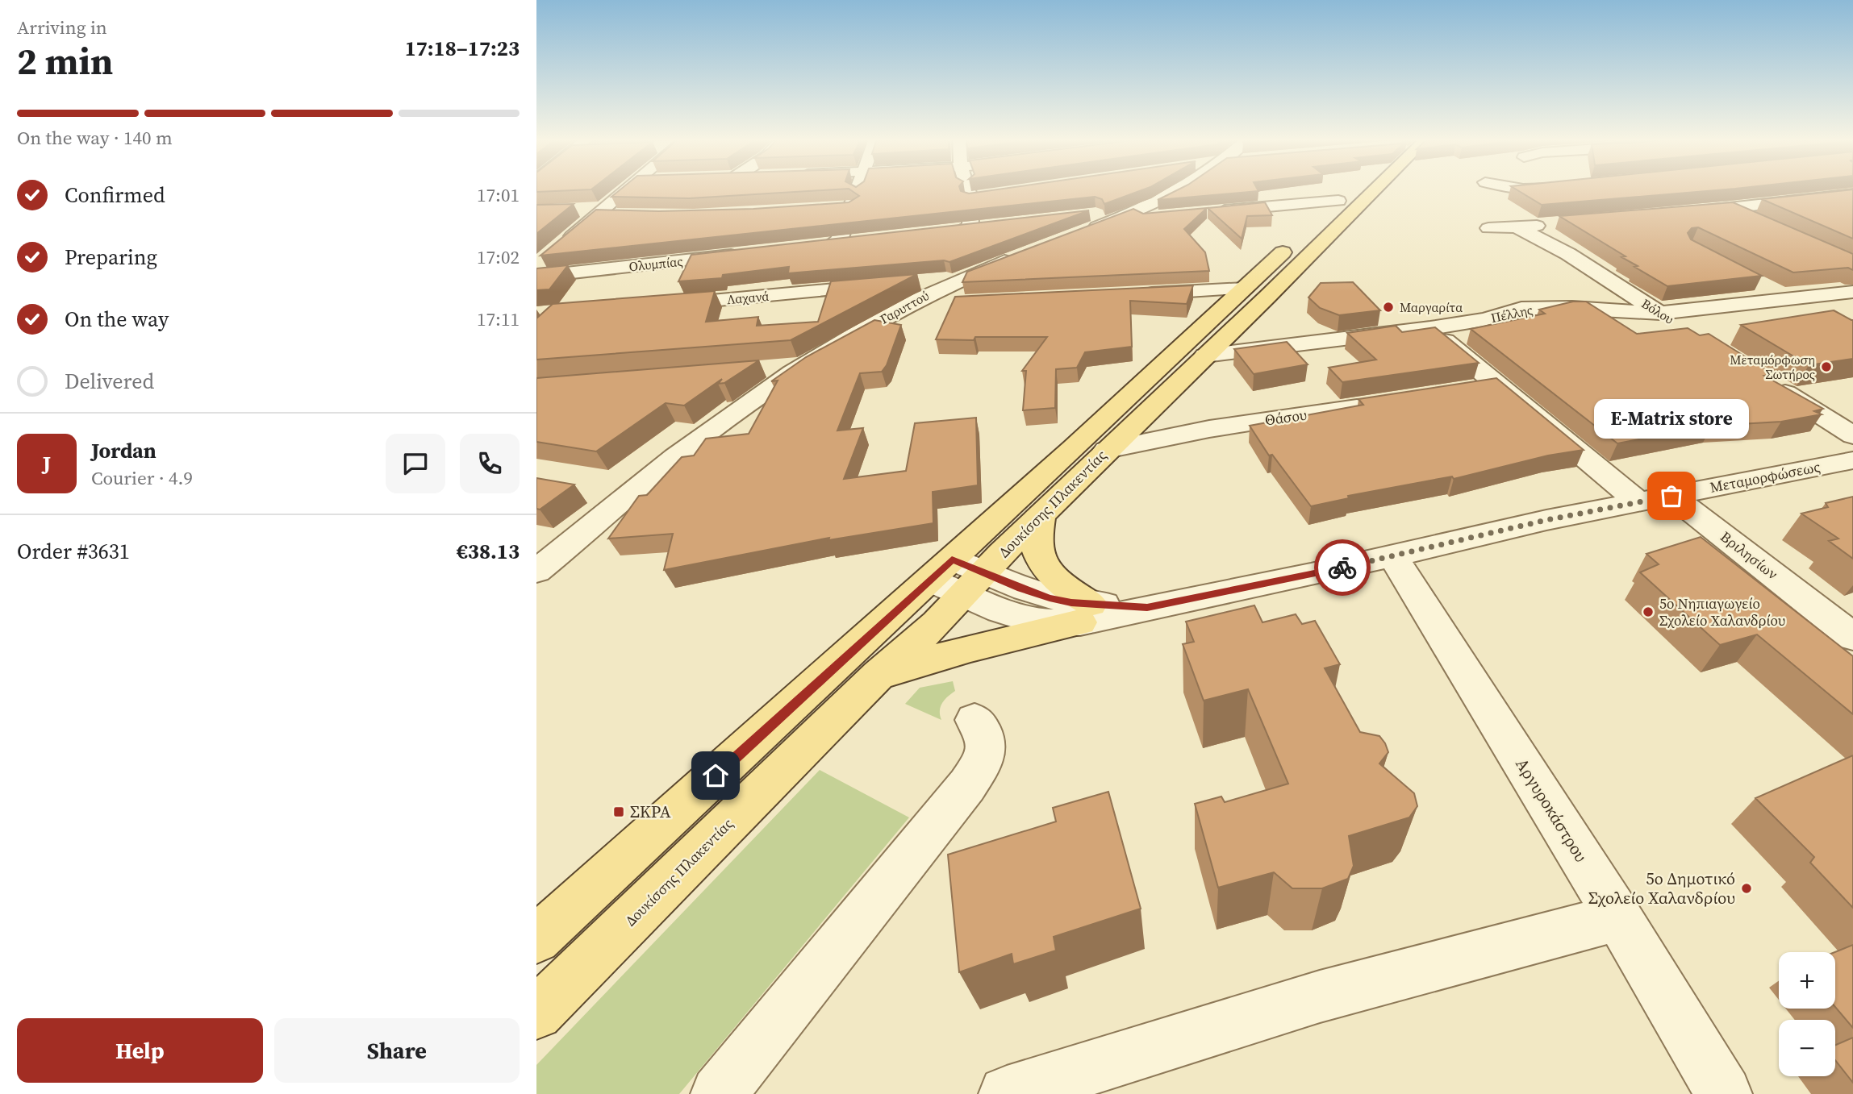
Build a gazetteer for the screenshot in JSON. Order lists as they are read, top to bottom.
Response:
{
  "streets": {
    "main road": ["Δουκίσσης Πλακεντίας"],
    "street": [
      "Ολυμπίας",
      "Λαχανά",
      "Γαρυττού",
      "Βόλου",
      "Πέλλης",
      "Θάσου",
      "Μεταμορφώσεως",
      "Βριλησίων",
      "Αργυροκάστρου"
    ]
  },
  "crossings": [
    ["Βόλου", "Πέλλης"],
    ["Πέλλης", "Δουκίσσης Πλακεντίας"],
    ["Θάσου", "Δουκίσσης Πλακεντίας"],
    ["Μεταμορφώσεως", "Δουκίσσης Πλακεντίας"],
    ["Μεταμορφώσεως", "Βριλησίων"],
    ["Μεταμορφώσεως", "Αργυροκάστρου"]
  ],
  "places": {
    "other": [
      "Μαργαρίτα",
      "Μεταμόρφωση Σωτήρος",
      "E-Matrix store",
      "5ο Νηπιαγωγείο Σχολείο Χαλανδρίου",
      "5ο Δημοτικό Σχολείο Χαλανδρίου"
    ],
    "transit": ["ΣΚΡΑ"]
  },
  "page": {
    "heading": ["2 min", "Arriving in", "17:18–17:23"],
    "panel": [
      "Jordan",
      "Courier · 4.9",
      "Order #3631",
      "€38.13"
    ],
    "bar": "On the way · 140 m",
    "list": [
      ["Confirmed", "17:01"],
      ["Preparing", "17:02"],
      ["On the way", "17:11"],
      "Delivered"
    ],
    "bubble": "E-Matrix store",
    "round": "J",
    "map_buttons": ["+", "−"],
    "buttons": ["Help", "Share"]
  }
}
